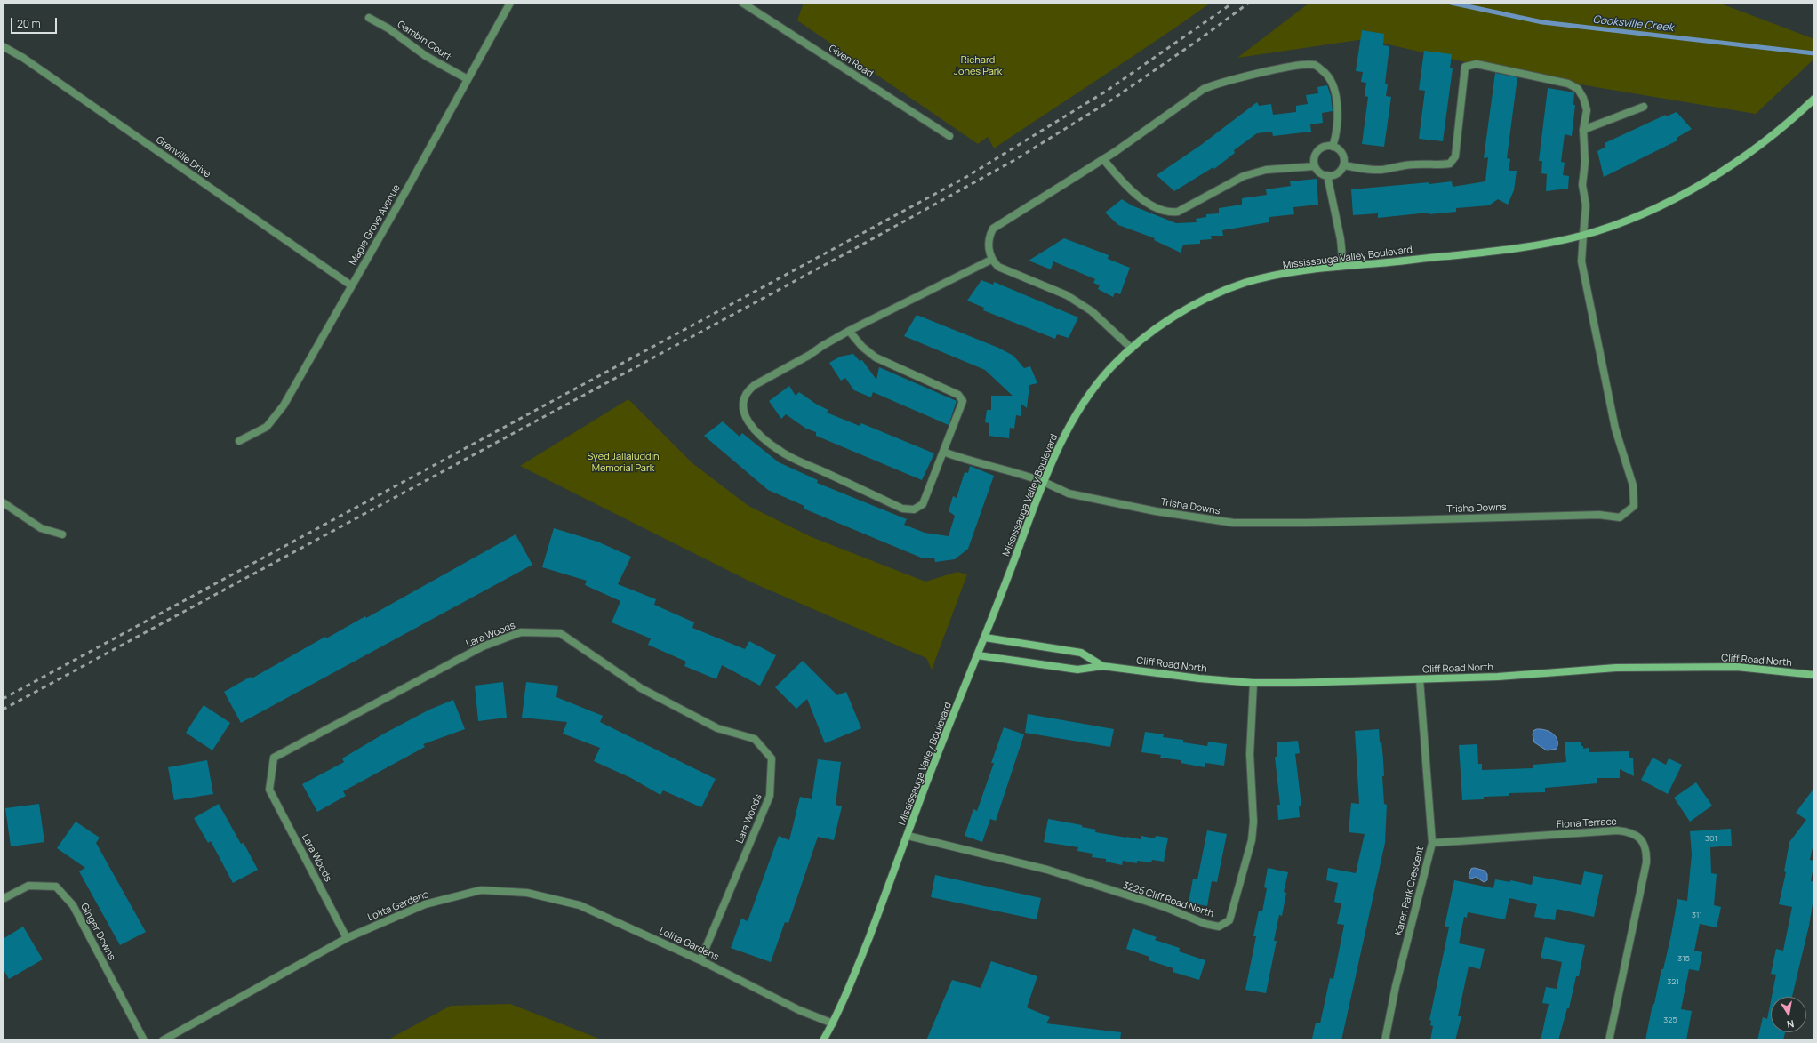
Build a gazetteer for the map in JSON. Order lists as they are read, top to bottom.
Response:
{
  "streets": {
    "street": [
      "Gambin Court",
      "Given Road",
      "Grenville Drive",
      "Maple Grove Avenue",
      "Mississauga Valley Boulevard",
      "Trisha Downs",
      "Lara Woods",
      "Cliff Road North",
      "Fiona Terrace",
      "Karen Park Crescent",
      "3225 Cliff Road North",
      "Lolita Gardens",
      "Ginger Downs"
    ]
  },
  "crossings": [
    ["Gambin Court", "Maple Grove Avenue"],
    ["Grenville Drive", "Maple Grove Avenue"],
    ["Mississauga Valley Boulevard", "Trisha Downs"],
    ["Mississauga Valley Boulevard", "Cliff Road North"],
    ["Mississauga Valley Boulevard", "3225 Cliff Road North"],
    ["Mississauga Valley Boulevard", "Lolita Gardens"],
    ["Lara Woods", "Lolita Gardens"],
    ["Cliff Road North", "Karen Park Crescent"],
    ["Cliff Road North", "3225 Cliff Road North"],
    ["Fiona Terrace", "Karen Park Crescent"]
  ],
  "water": ["Cooksville Creek"],
  "parks": ["Richard Jones Park", "Syed Jallaluddin Memorial Park"],
  "house_numbers": [
    "301",
    "311",
    "315",
    "321",
    "325"
  ],
  "scale_bar": "20 m",
  "north": "bottom"
}
